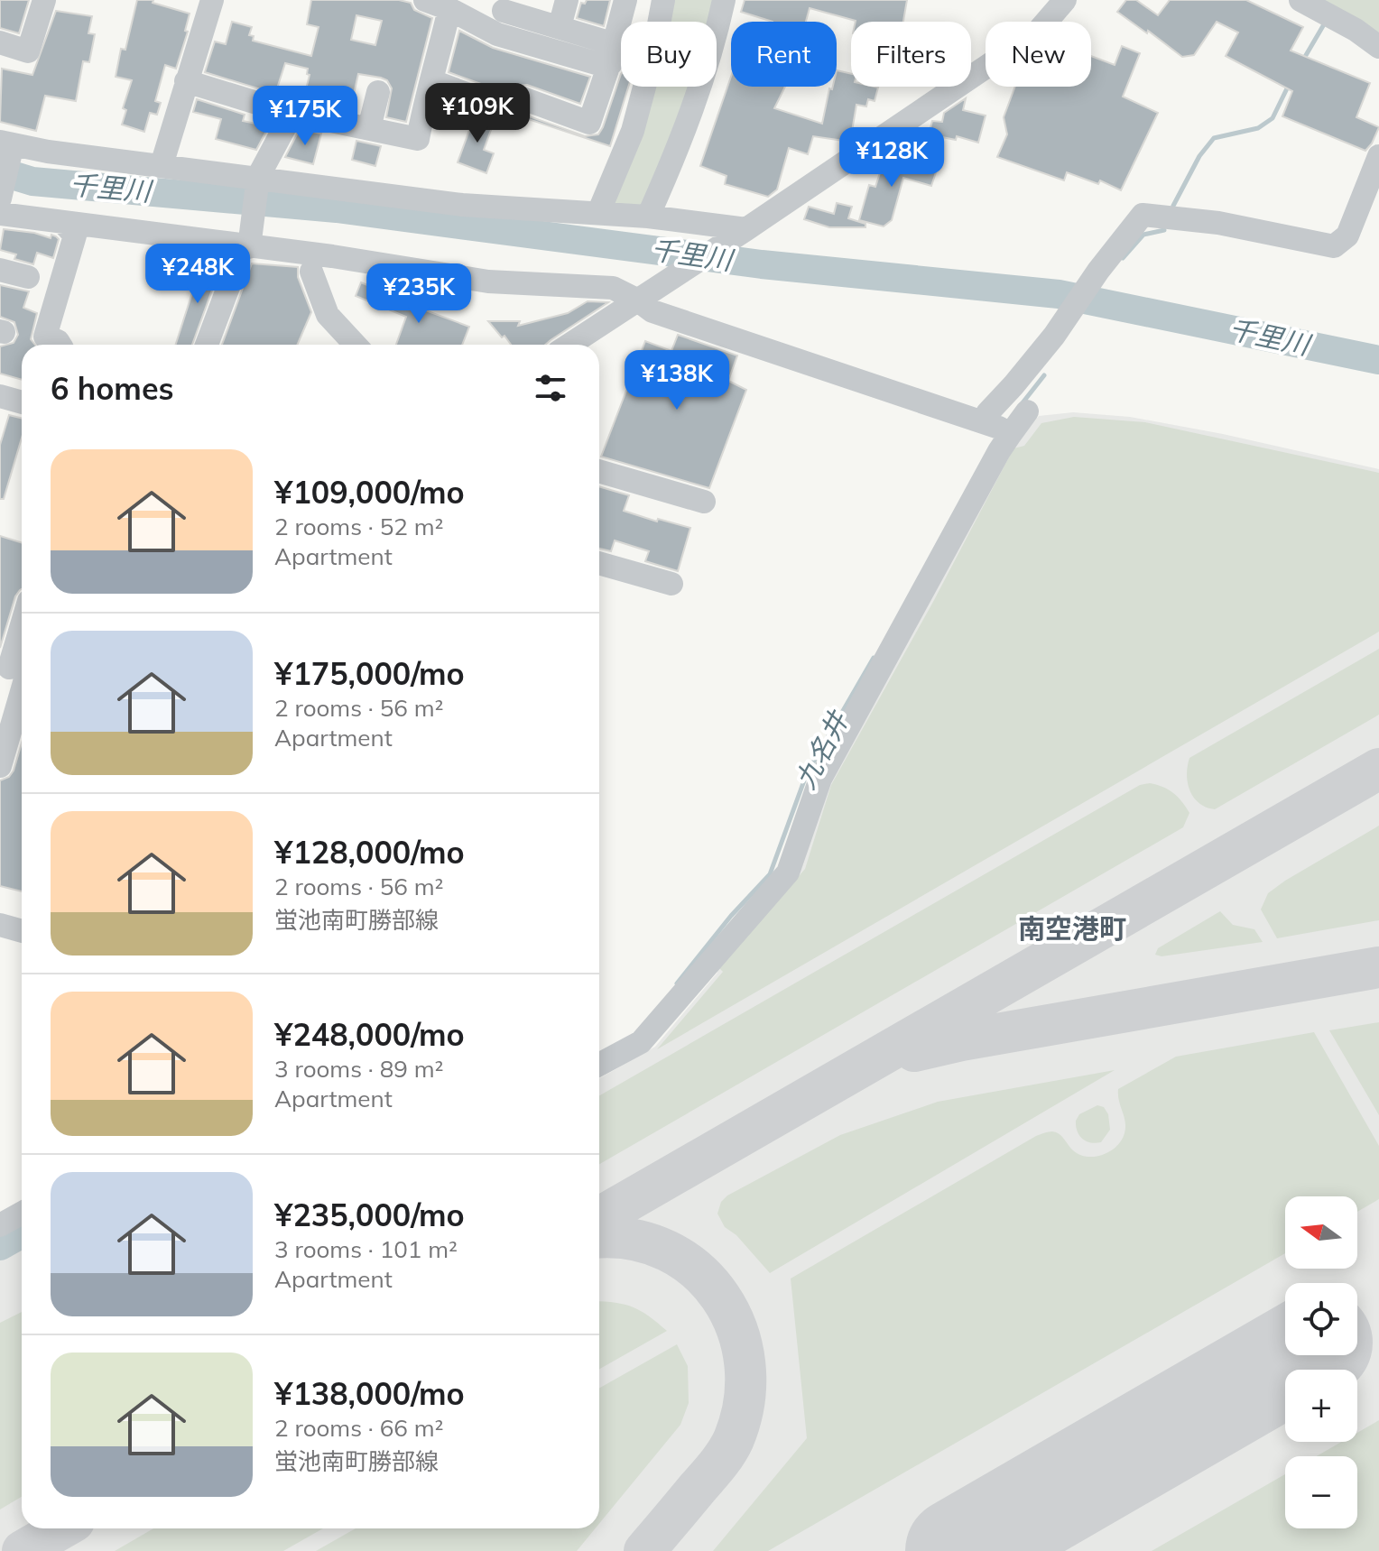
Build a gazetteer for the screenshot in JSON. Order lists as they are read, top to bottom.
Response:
{
  "districts": ["南空港町"],
  "water": ["千里川", "九名井"],
  "north": "left",
  "page": {
    "chip": [
      "Buy",
      "Rent",
      "Filters",
      "New"
    ],
    "price": [
      "¥109K",
      "¥175K",
      "¥128K",
      "¥248K",
      "¥235K",
      "¥138K"
    ],
    "heading": "6 homes",
    "list": [
      {
        "name": "¥109,000/mo",
        "note": "2 rooms · 52 m² · Apartment"
      },
      {
        "name": "¥175,000/mo",
        "note": "2 rooms · 56 m² · Apartment"
      },
      {
        "name": "¥128,000/mo",
        "note": "2 rooms · 56 m² · 蛍池南町勝部線"
      },
      {
        "name": "¥248,000/mo",
        "note": "3 rooms · 89 m² · Apartment"
      },
      {
        "name": "¥235,000/mo",
        "note": "3 rooms · 101 m² · Apartment"
      },
      {
        "name": "¥138,000/mo",
        "note": "2 rooms · 66 m² · 蛍池南町勝部線"
      }
    ],
    "map_buttons": ["+", "−"]
  }
}
